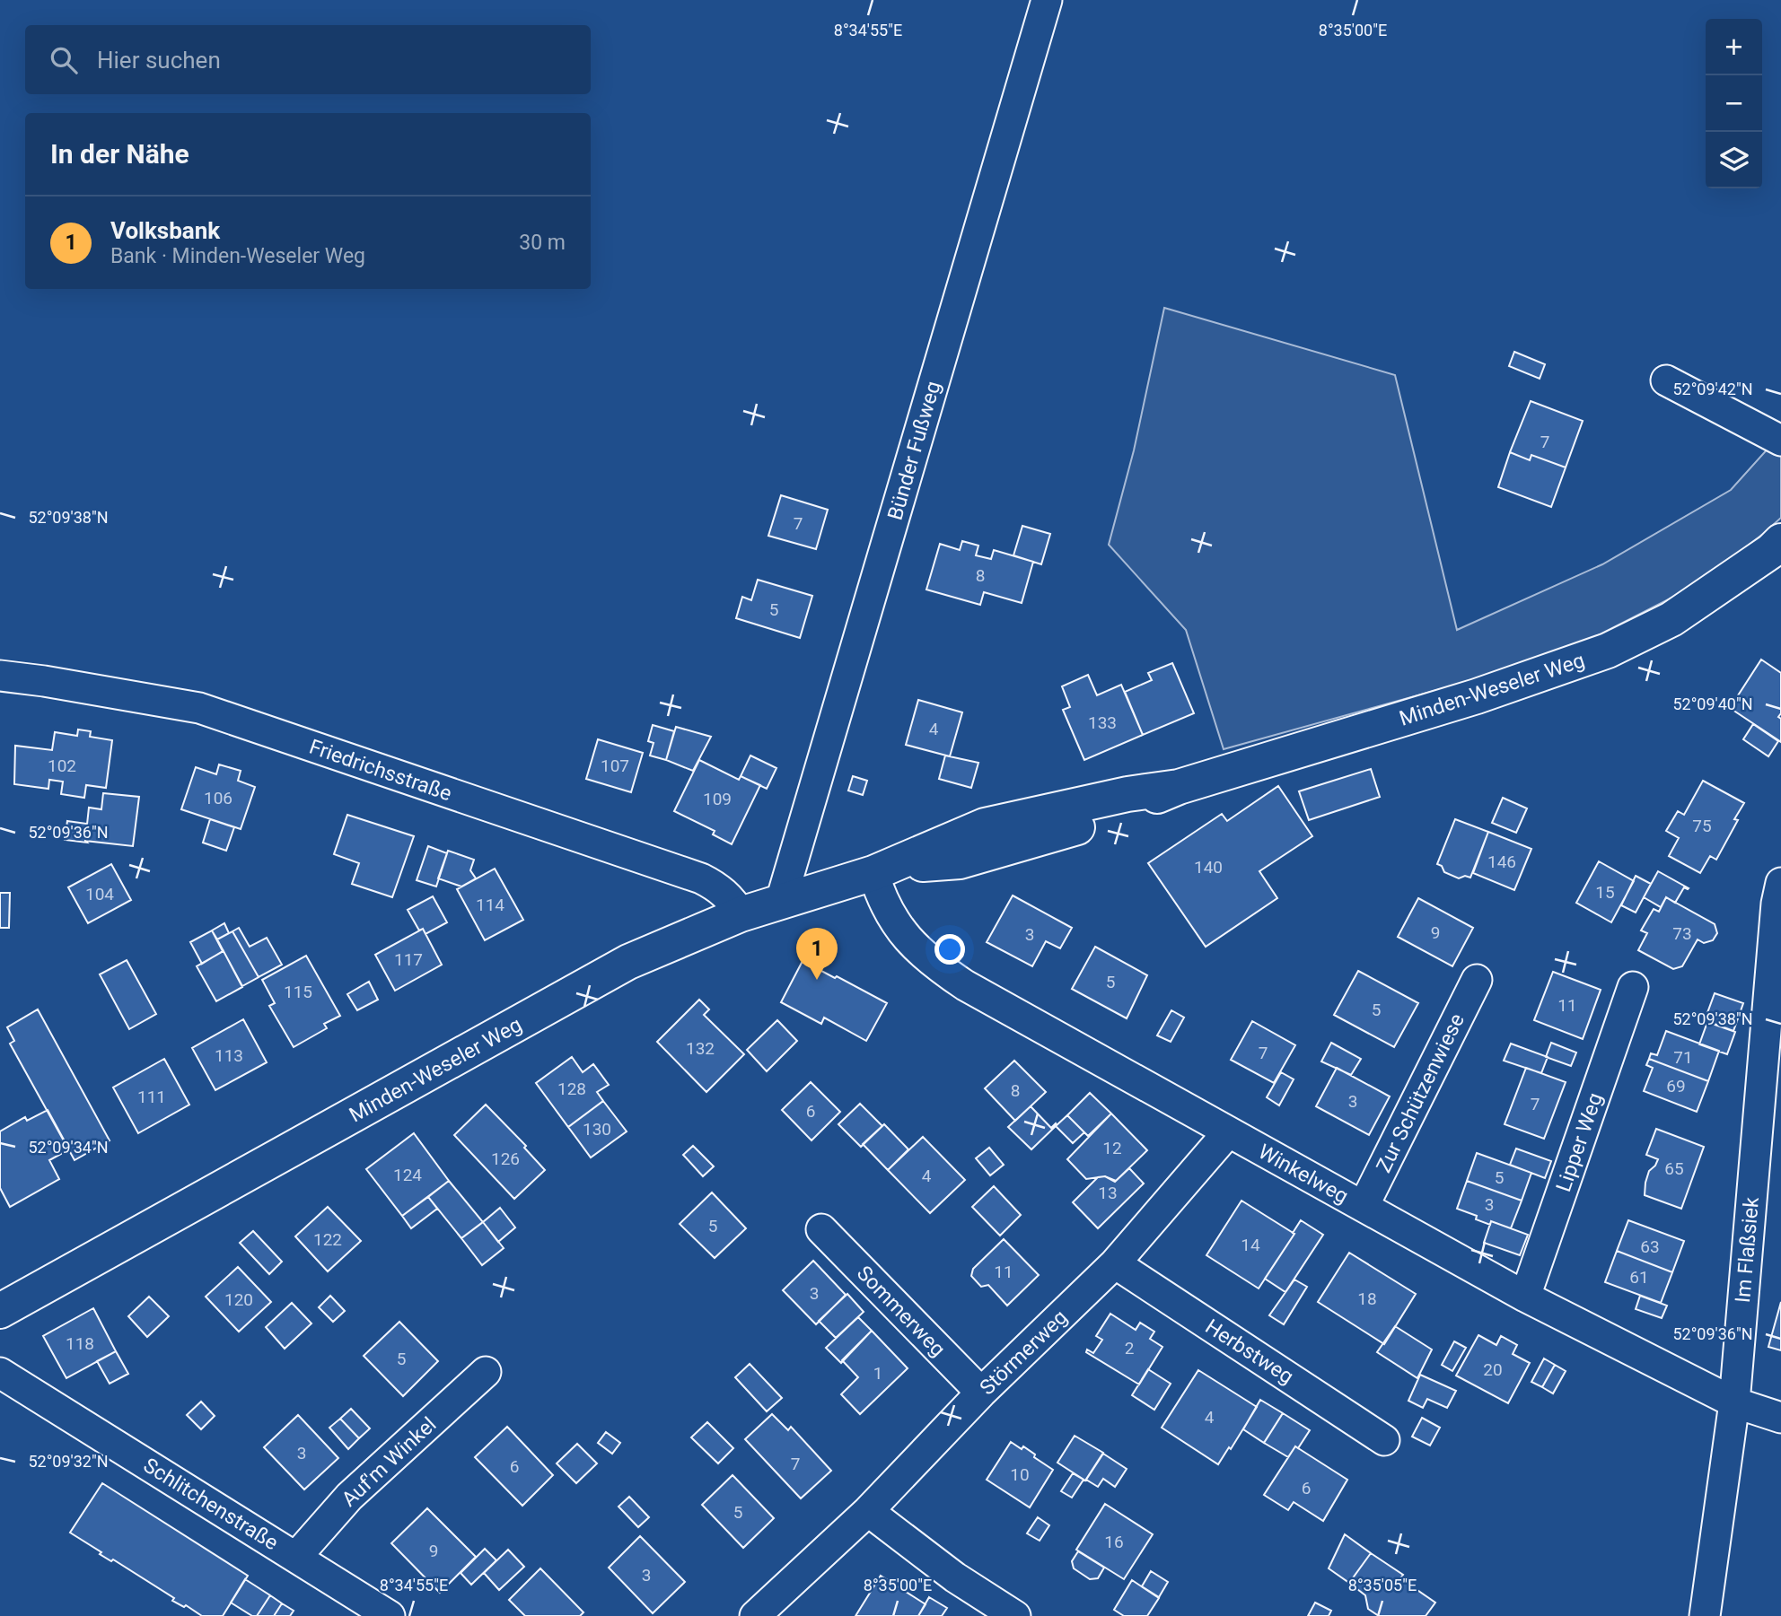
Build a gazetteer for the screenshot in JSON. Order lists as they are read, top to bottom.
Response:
{
  "streets": {
    "street": [
      "Bünder Fußweg",
      "Minden-Weseler Weg",
      "Friedrichsstraße",
      "Zur Schützenwiese",
      "Lipper Weg",
      "Winkelweg",
      "Im Flaßsiek",
      "Sommerweg",
      "Herbstweg",
      "Störmerweg",
      "Auf'm Winkel",
      "Schlitchenstraße"
    ]
  },
  "crossings": [
    ["Bünder Fußweg", "Minden-Weseler Weg"],
    ["Minden-Weseler Weg", "Friedrichsstraße"],
    ["Minden-Weseler Weg", "Winkelweg"],
    ["Zur Schützenwiese", "Winkelweg"],
    ["Lipper Weg", "Winkelweg"],
    ["Winkelweg", "Im Flaßsiek"],
    ["Winkelweg", "Störmerweg"],
    ["Sommerweg", "Störmerweg"],
    ["Herbstweg", "Störmerweg"],
    ["Auf'm Winkel", "Schlitchenstraße"]
  ],
  "house_numbers": [
    "7",
    "7",
    "8",
    "5",
    "133",
    "4",
    "102",
    "107",
    "106",
    "109",
    "75",
    "146",
    "140",
    "15",
    "104",
    "114",
    "9",
    "73",
    "3",
    "117",
    "5",
    "115",
    "11",
    "5",
    "132",
    "7",
    "113",
    "71",
    "69",
    "128",
    "8",
    "111",
    "3",
    "7",
    "6",
    "130",
    "12",
    "126",
    "65",
    "124",
    "4",
    "5",
    "13",
    "3",
    "5",
    "122",
    "14",
    "63",
    "11",
    "61",
    "3",
    "18",
    "120",
    "118",
    "2",
    "5",
    "20",
    "1",
    "4",
    "3",
    "7",
    "6",
    "10",
    "6",
    "5",
    "16",
    "9",
    "3"
  ],
  "page": {
    "map_buttons": ["+", "−"],
    "search": "Hier suchen",
    "heading": "In der Nähe",
    "list": [
      {
        "mark": "1",
        "name": "Volksbank",
        "note": "Bank · Minden-Weseler Weg",
        "value": "30 m"
      }
    ],
    "pins": "1"
  },
  "coordinates": [
    "8°34'55\"E",
    "8°35'00\"E",
    "52°09'42\"N",
    "52°09'38\"N",
    "52°09'40\"N",
    "52°09'36\"N",
    "52°09'34\"N",
    "52°09'32\"N",
    "8°35'05\"E"
  ]
}
